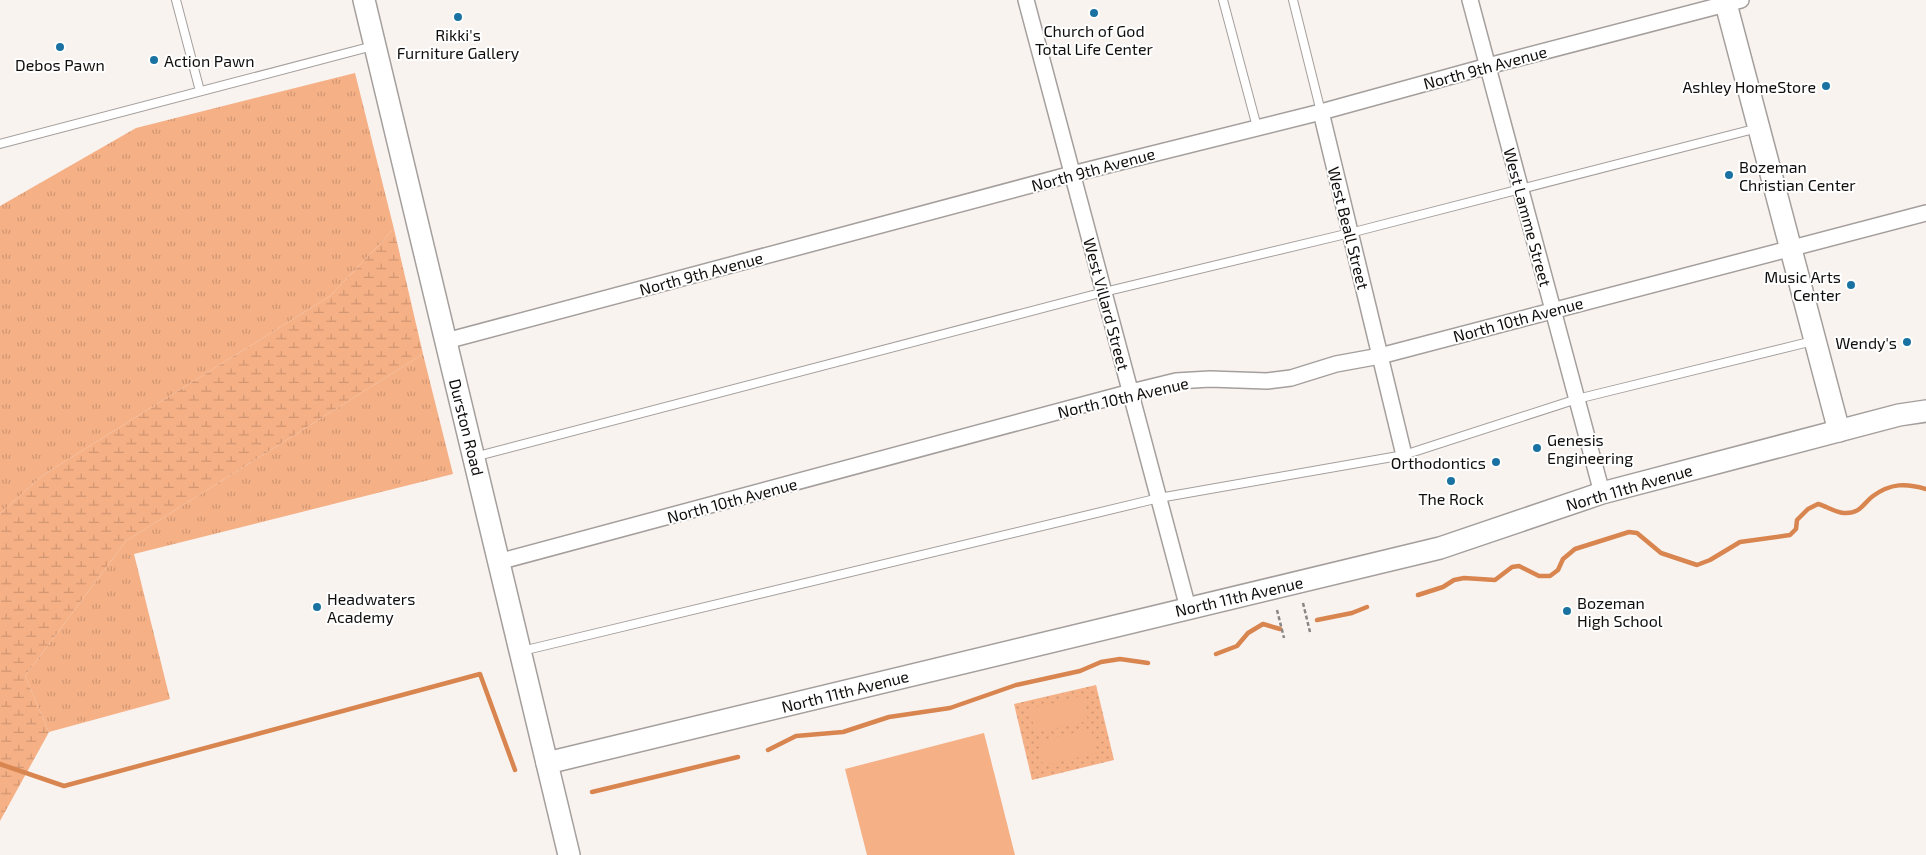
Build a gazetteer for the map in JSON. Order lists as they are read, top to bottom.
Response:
{
  "streets": {
    "street": [
      "North 9th Avenue",
      "West Lamme Street",
      "West Beall Street",
      "West Villard Street",
      "North 10th Avenue",
      "Durston Road",
      "North 11th Avenue"
    ]
  },
  "crossings": [
    ["North 9th Avenue", "West Lamme Street"],
    ["North 9th Avenue", "West Beall Street"],
    ["North 9th Avenue", "West Villard Street"],
    ["North 9th Avenue", "Durston Road"],
    ["West Lamme Street", "North 10th Avenue"],
    ["West Lamme Street", "North 11th Avenue"],
    ["West Beall Street", "North 10th Avenue"],
    ["West Villard Street", "North 10th Avenue"],
    ["West Villard Street", "North 11th Avenue"],
    ["North 10th Avenue", "Durston Road"],
    ["Durston Road", "North 11th Avenue"]
  ],
  "places": [
    "Church of God Total Life Center",
    "Rikki's Furniture Gallery",
    "Debos Pawn",
    "Action Pawn",
    "Ashley HomeStore",
    "Bozeman Christian Center",
    "Music Arts Center",
    "Wendy's",
    "Genesis Engineering",
    "Orthodontics",
    "The Rock",
    "Headwaters Academy",
    "Bozeman High School"
  ]
}
